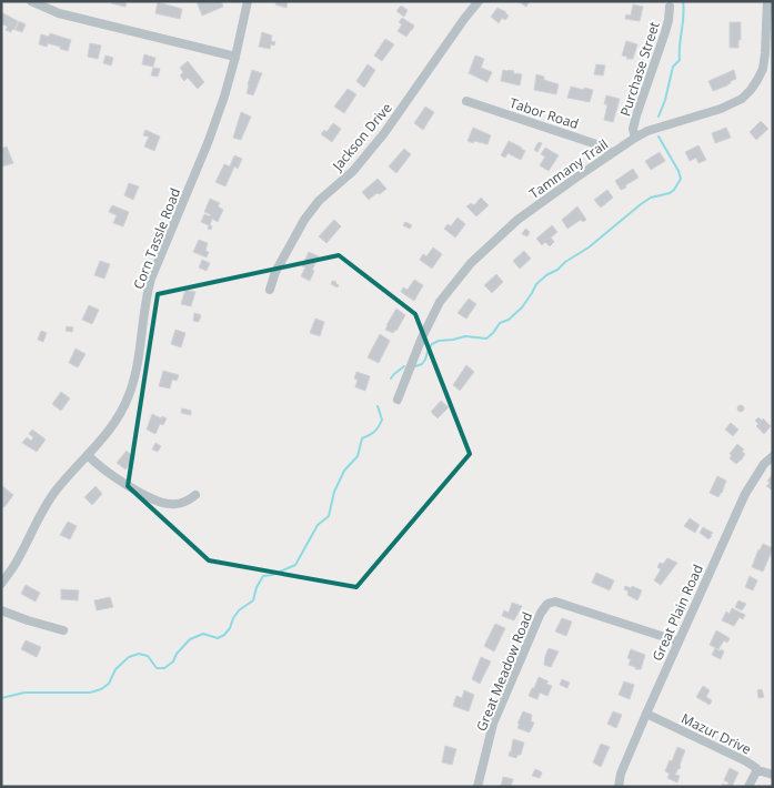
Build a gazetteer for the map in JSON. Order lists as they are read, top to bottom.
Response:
{
  "streets": {
    "street": [
      "Purchase Street",
      "Tabor Road",
      "Jackson Drive",
      "Tammany Trail",
      "Corn Tassle Road",
      "Great Plain Road",
      "Great Meadow Road",
      "Mazur Drive"
    ]
  },
  "crossings": [
    ["Purchase Street", "Tammany Trail"],
    ["Tabor Road", "Tammany Trail"],
    ["Great Plain Road", "Great Meadow Road"],
    ["Great Plain Road", "Mazur Drive"]
  ]
}
